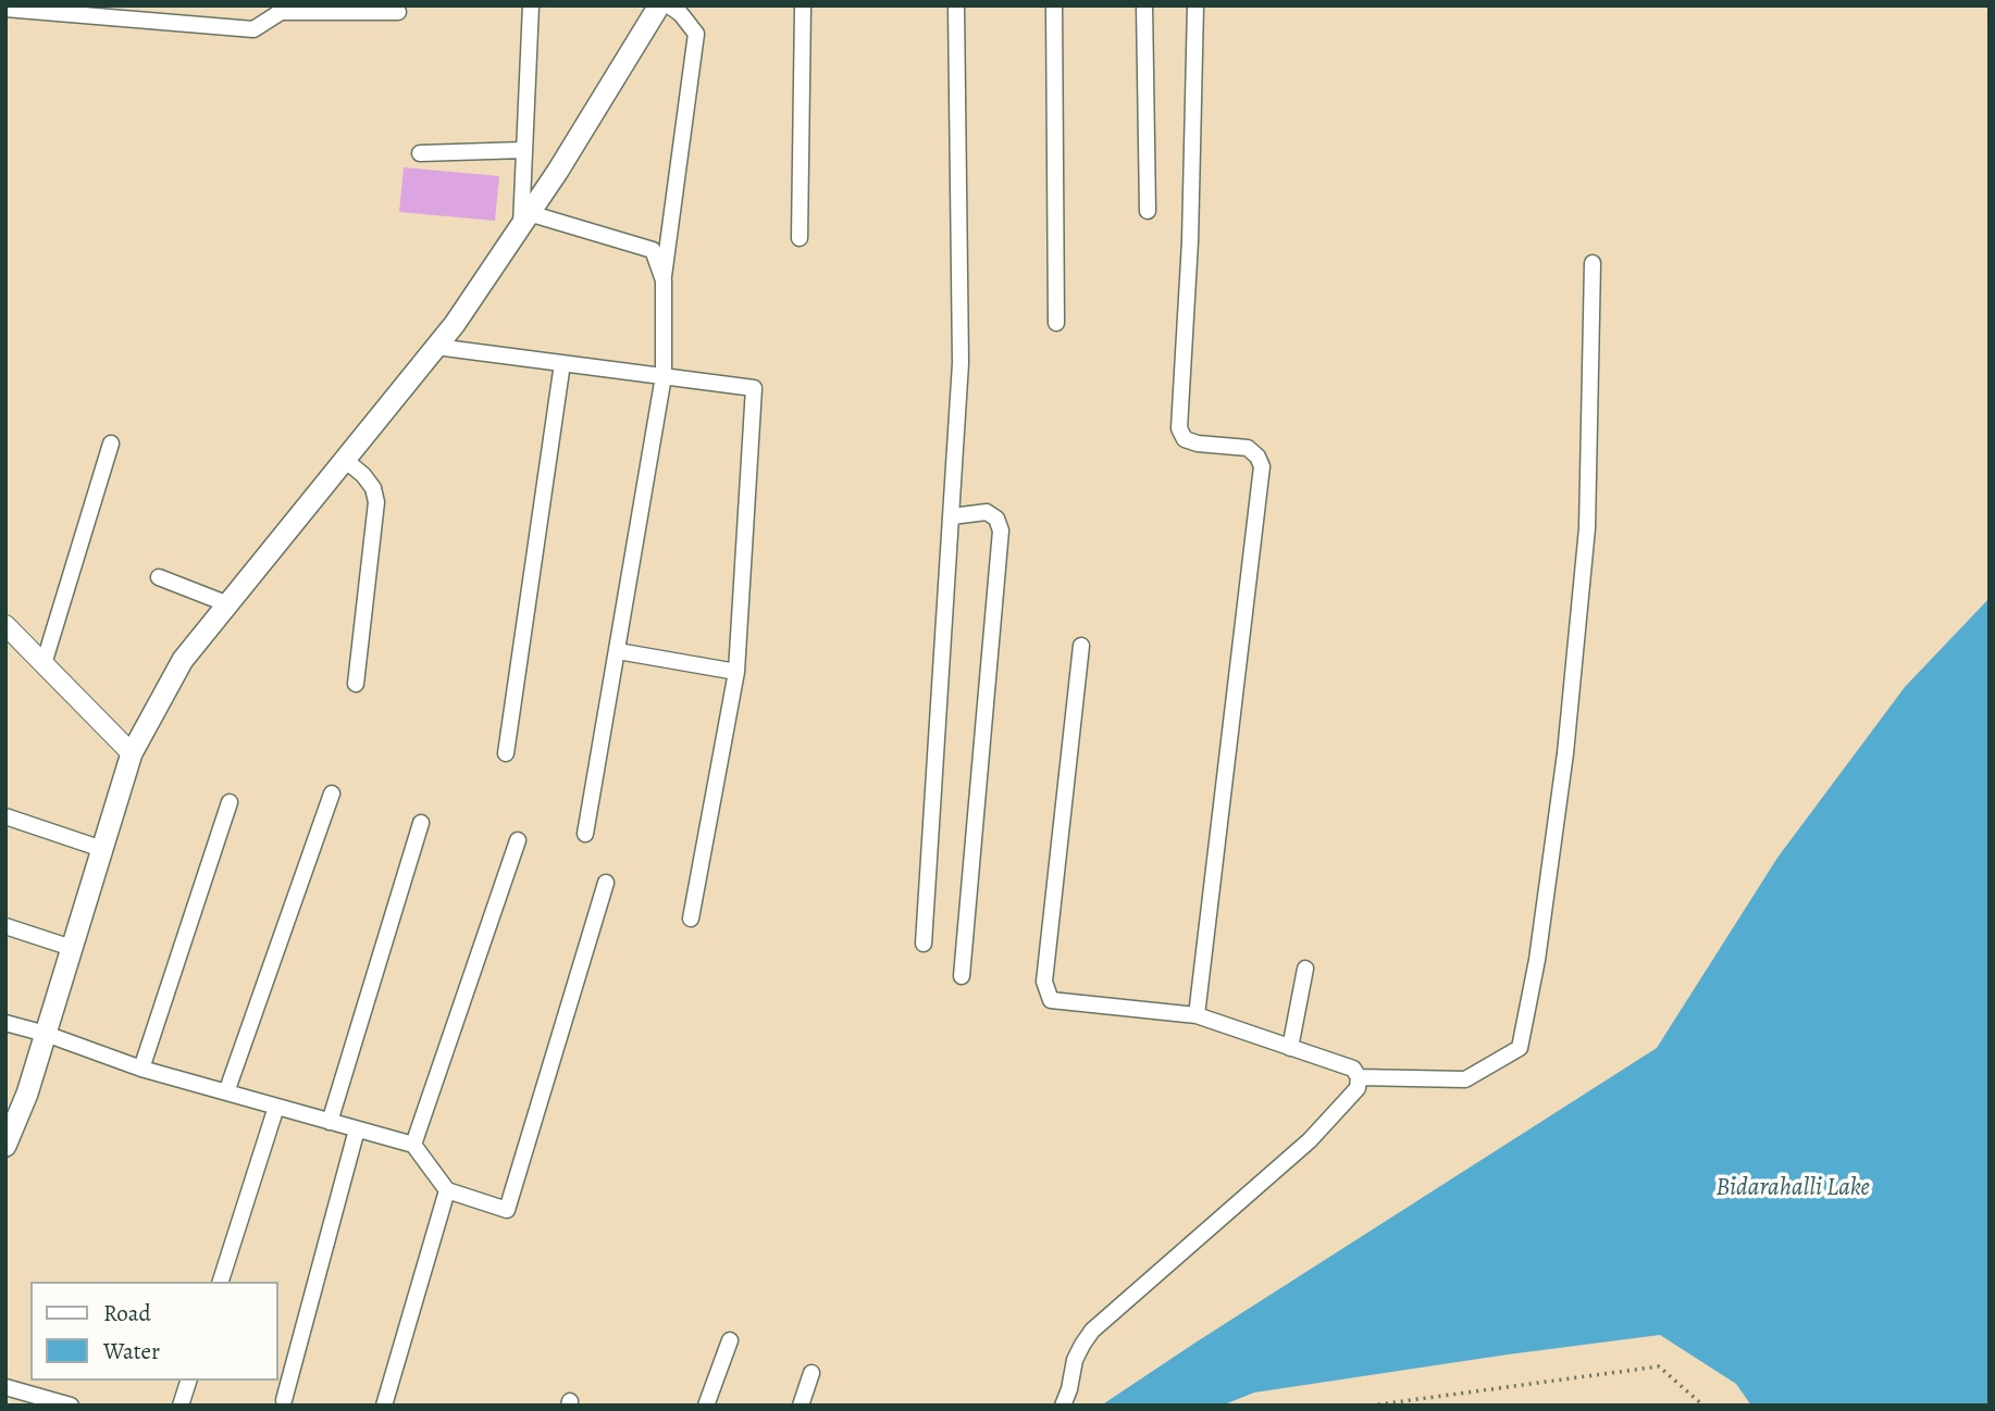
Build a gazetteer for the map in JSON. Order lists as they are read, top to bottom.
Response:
{
  "water": ["Bidarahalli Lake"],
  "legend": ["Road", "Water"]
}
